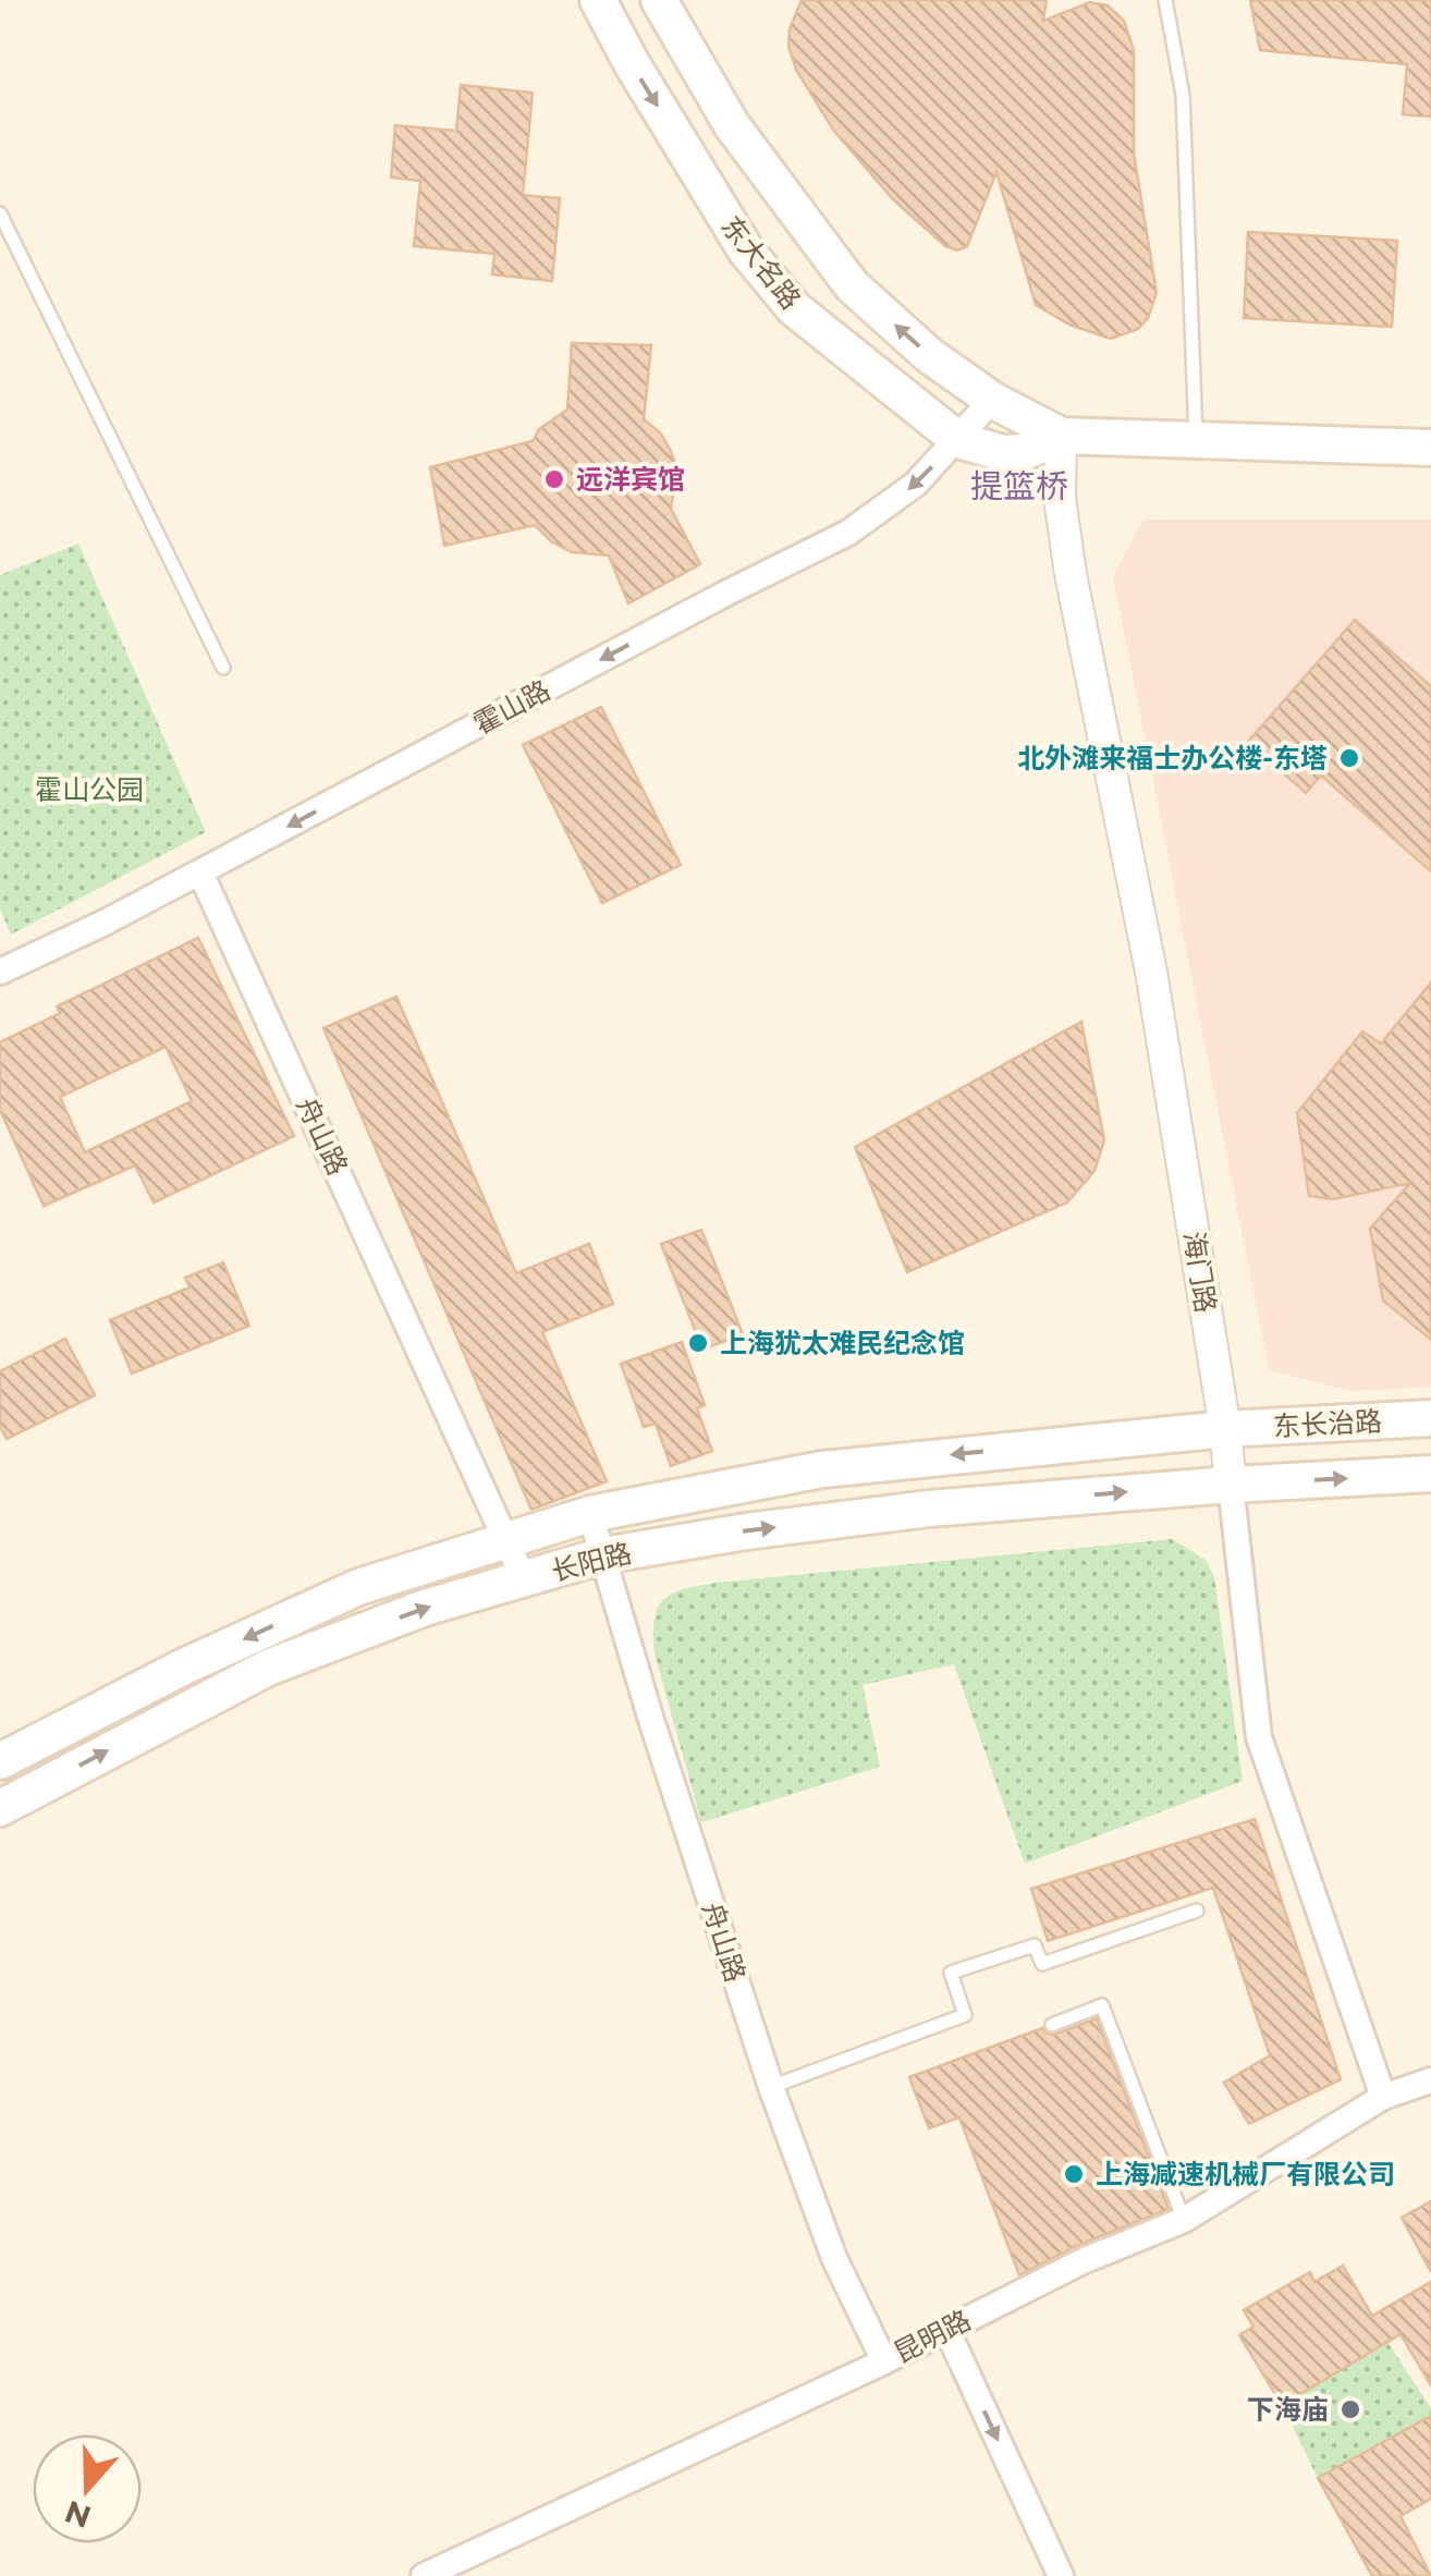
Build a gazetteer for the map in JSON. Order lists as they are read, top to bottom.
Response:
{
  "streets": {
    "main road": ["东大名路", "东长治路", "长阳路"],
    "street": [
      "霍山路",
      "舟山路",
      "海门路",
      "昆明路"
    ]
  },
  "crossings": [
    ["东大名路", "霍山路"],
    ["东大名路", "海门路"],
    ["霍山路", "舟山路"],
    ["舟山路", "长阳路"],
    ["舟山路", "昆明路"],
    ["海门路", "东长治路"],
    ["海门路", "长阳路"],
    ["海门路", "昆明路"],
    ["东长治路", "长阳路"]
  ],
  "one_way": ["霍山路"],
  "districts": ["提篮桥"],
  "parks": ["霍山公园"],
  "places": [
    "远洋宾馆",
    "北外滩来福士办公楼-东塔",
    "上海犹太难民纪念馆",
    "上海减速机械厂有限公司",
    "下海庙"
  ],
  "north": "bottom"
}
